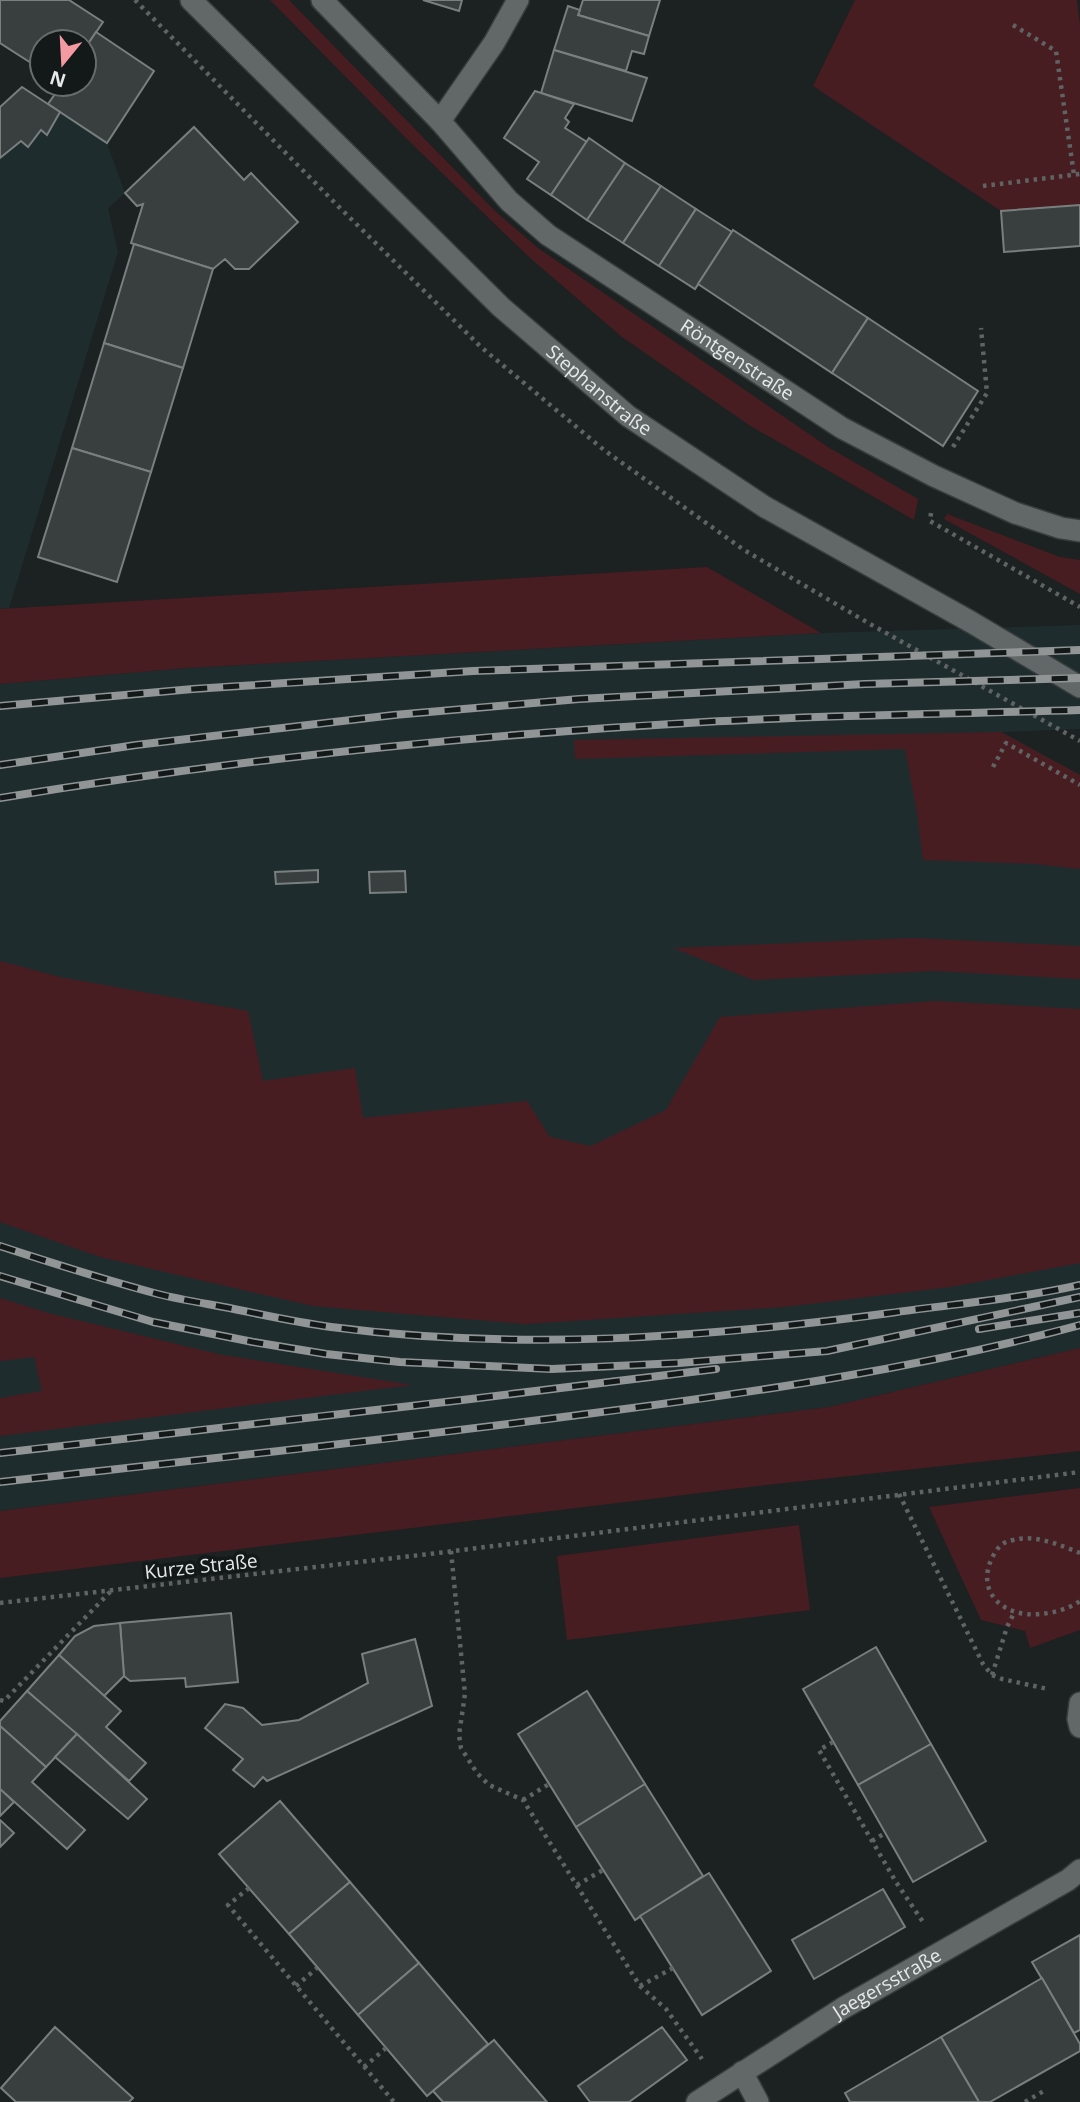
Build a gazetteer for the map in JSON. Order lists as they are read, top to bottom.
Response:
{
  "streets": {
    "street": ["Röntgenstraße", "Stephanstraße", "Jaegersstraße"],
    "path": ["Kurze Straße"]
  },
  "north": "bottom"
}
